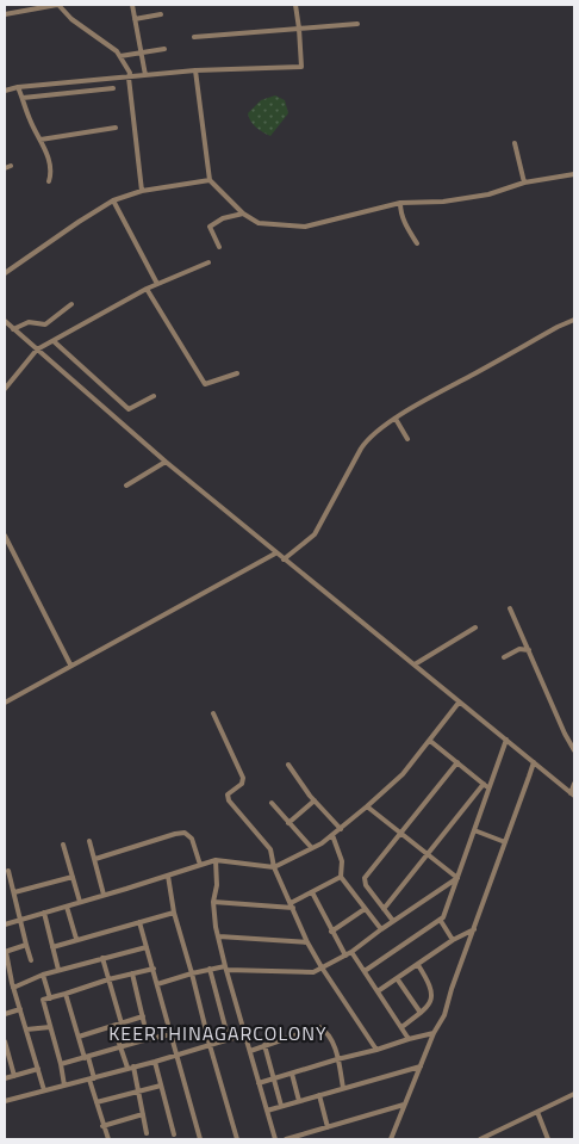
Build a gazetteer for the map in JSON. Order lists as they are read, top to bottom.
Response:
{
  "districts": ["KEERTHINAGARCOLONY"]
}
